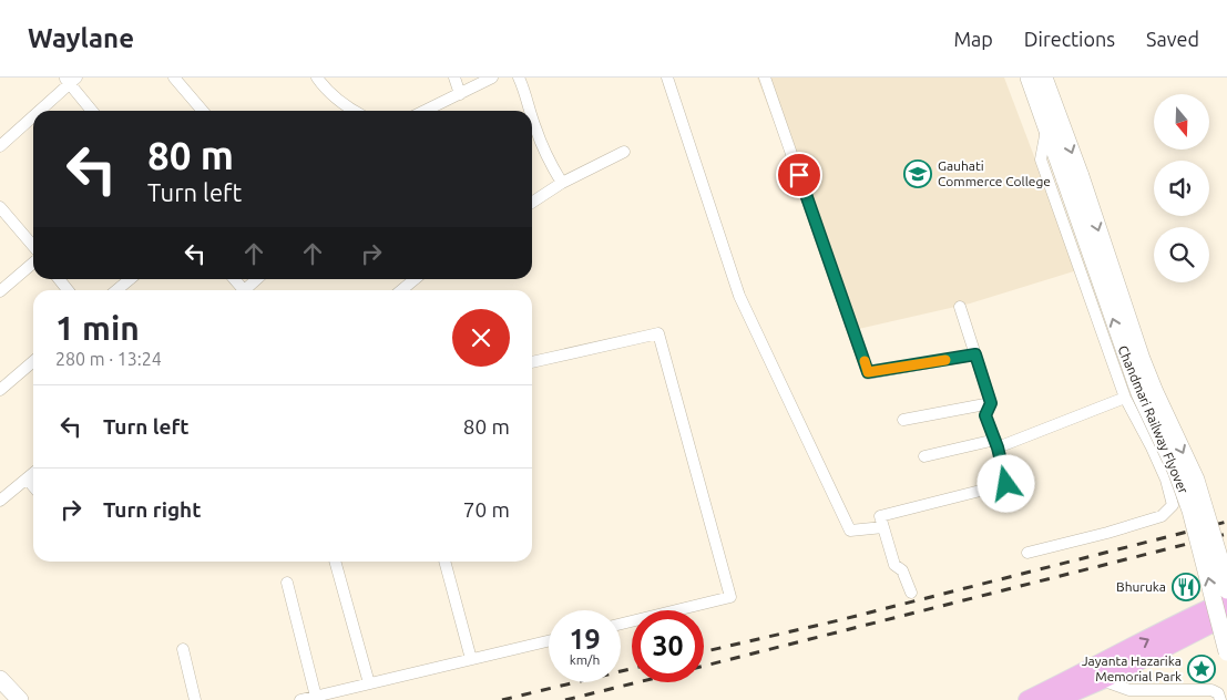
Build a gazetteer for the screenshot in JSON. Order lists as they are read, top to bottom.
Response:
{
  "streets": {
    "main road": ["Chandmari Railway Flyover"]
  },
  "places": {
    "school or university": ["Gauhati Commerce College"],
    "restaurant": ["Bhuruka"],
    "place": ["Jayanta Hazarika Memorial Park"]
  },
  "north": "bottom",
  "page": {
    "header": "Waylane",
    "nav": ["Map", "Directions", "Saved"],
    "turn": ["80 m", "Turn left"],
    "heading": ["1 min", "280 m · 13:24"],
    "list": [
      {
        "name": "Turn left",
        "value": "80 m"
      },
      {
        "name": "Turn right",
        "value": "70 m"
      }
    ],
    "speed": "19 km/h",
    "limit": "30"
  }
}
